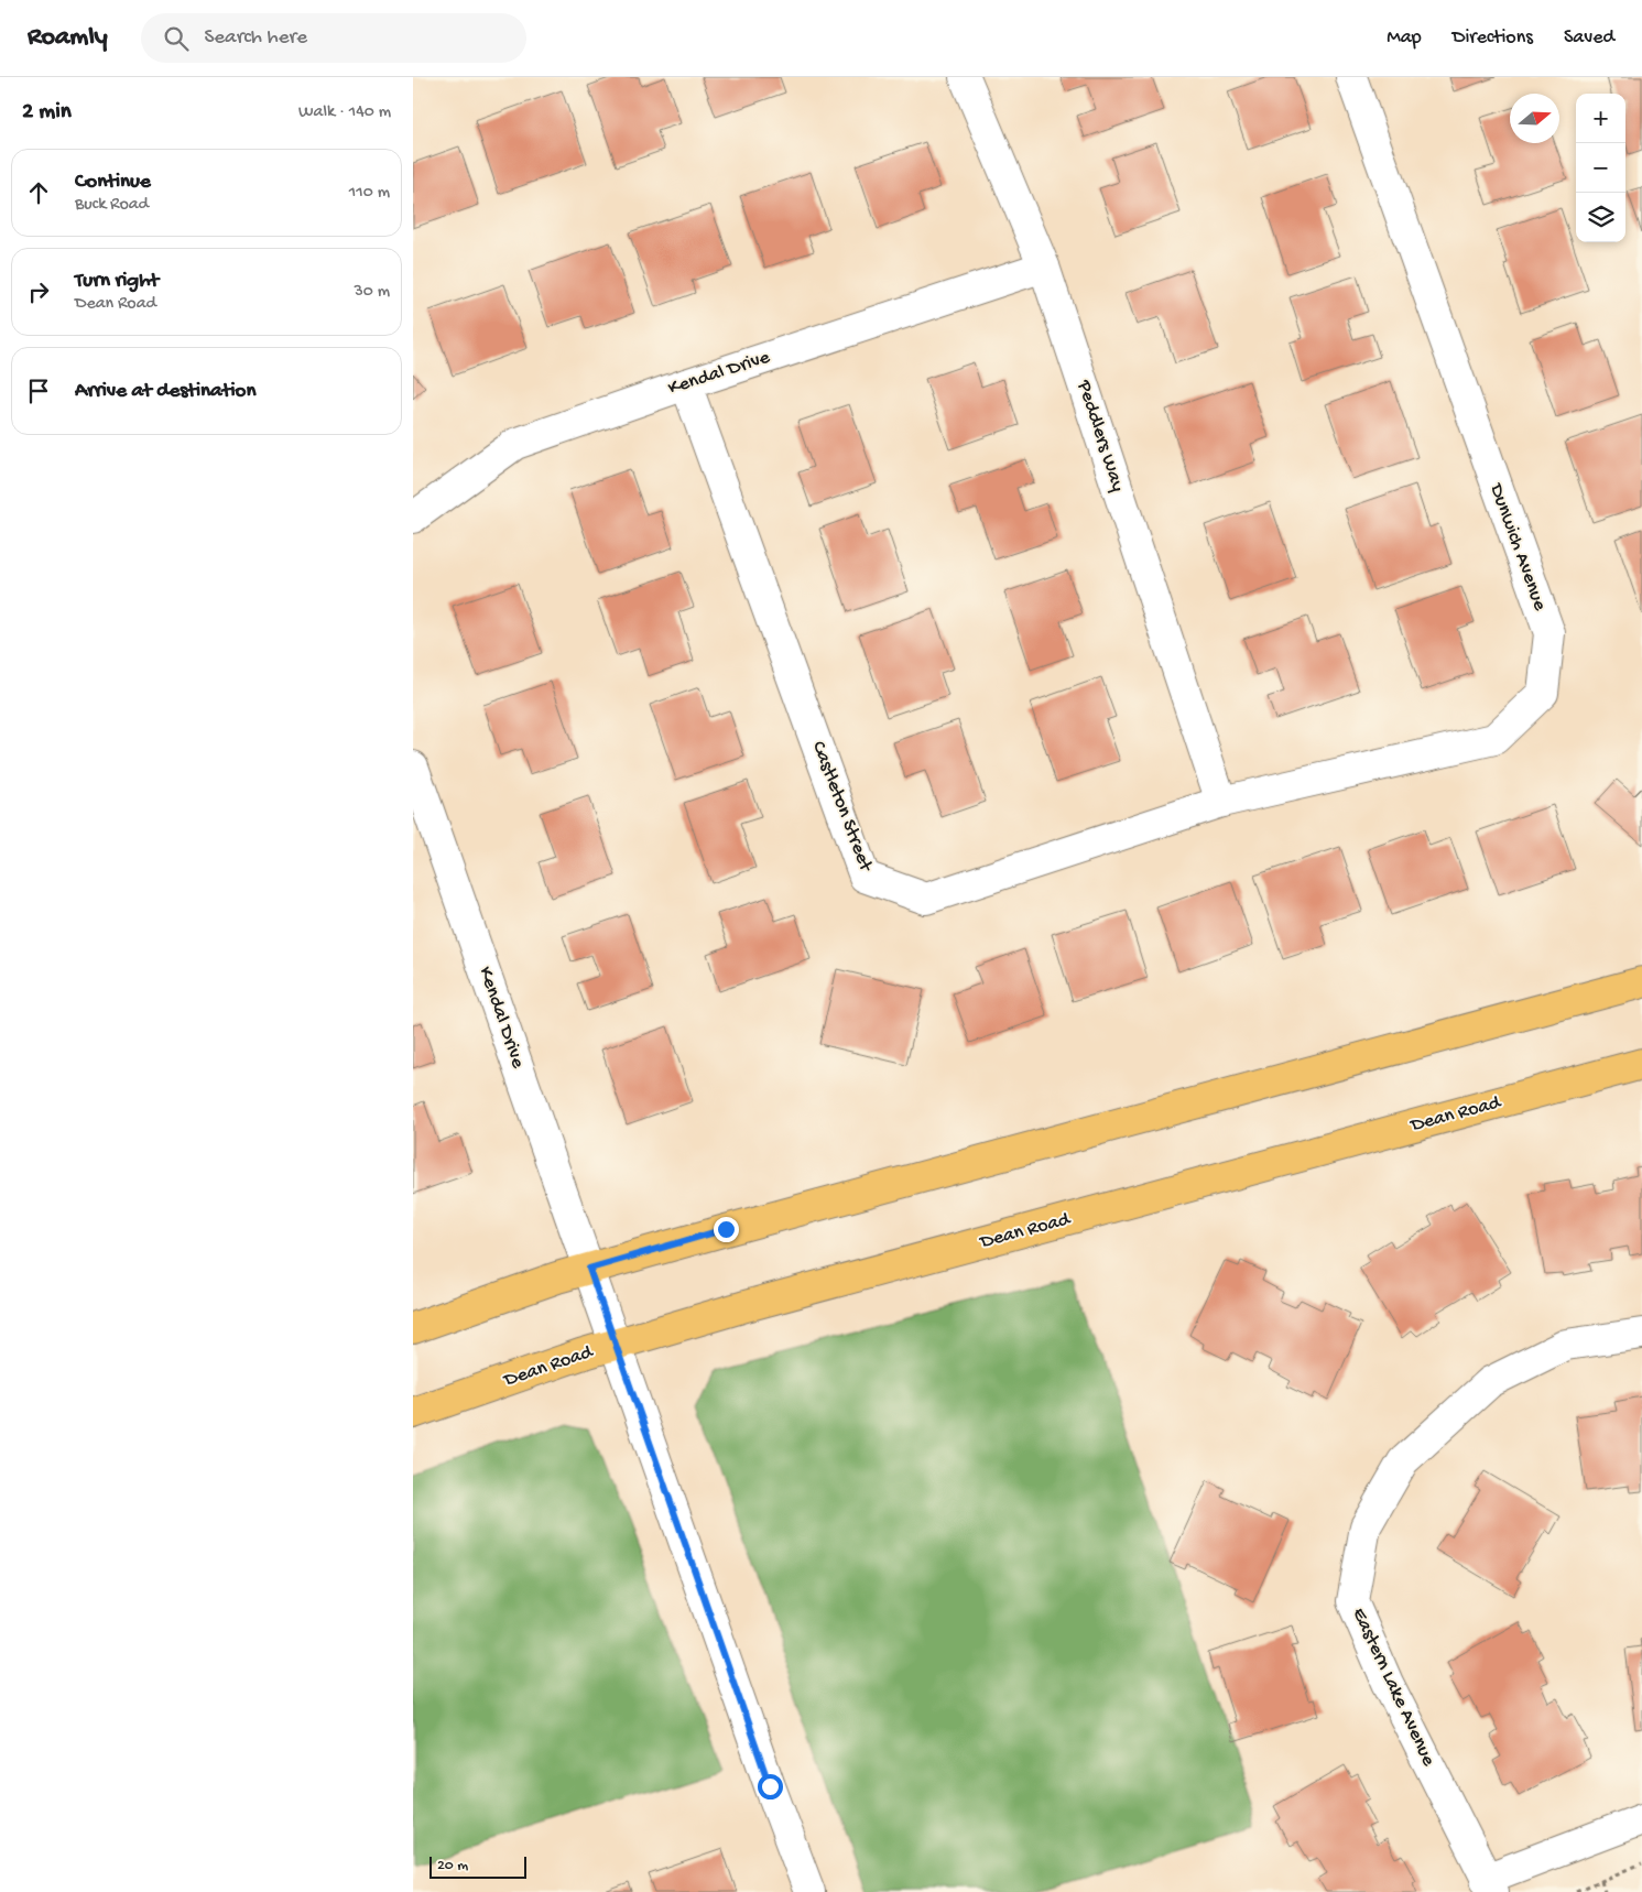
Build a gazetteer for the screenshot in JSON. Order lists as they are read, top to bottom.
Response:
{
  "streets": {
    "main road": ["Dean Road"],
    "street": [
      "Kendal Drive",
      "Peddlers Way",
      "Dunwich Avenue",
      "Castleton Street",
      "Eastern Lake Avenue"
    ]
  },
  "crossings": [
    ["Kendal Drive", "Peddlers Way"],
    ["Kendal Drive", "Castleton Street"],
    ["Kendal Drive", "Dean Road"],
    ["Peddlers Way", "Dunwich Avenue"],
    ["Peddlers Way", "Castleton Street"],
    ["Dunwich Avenue", "Castleton Street"]
  ],
  "scale_bar": "20 m",
  "north": "right",
  "page": {
    "header": "Roamly",
    "search": "Search here",
    "nav": ["Map", "Directions", "Saved"],
    "heading": ["2 min", "Walk · 140 m"],
    "map_buttons": ["+", "−"],
    "list": [
      ["Continue", "Buck Road", "110 m"],
      ["Turn right", "Dean Road", "30 m"],
      "Arrive at destination"
    ],
    "scale": "20 m"
  }
}
